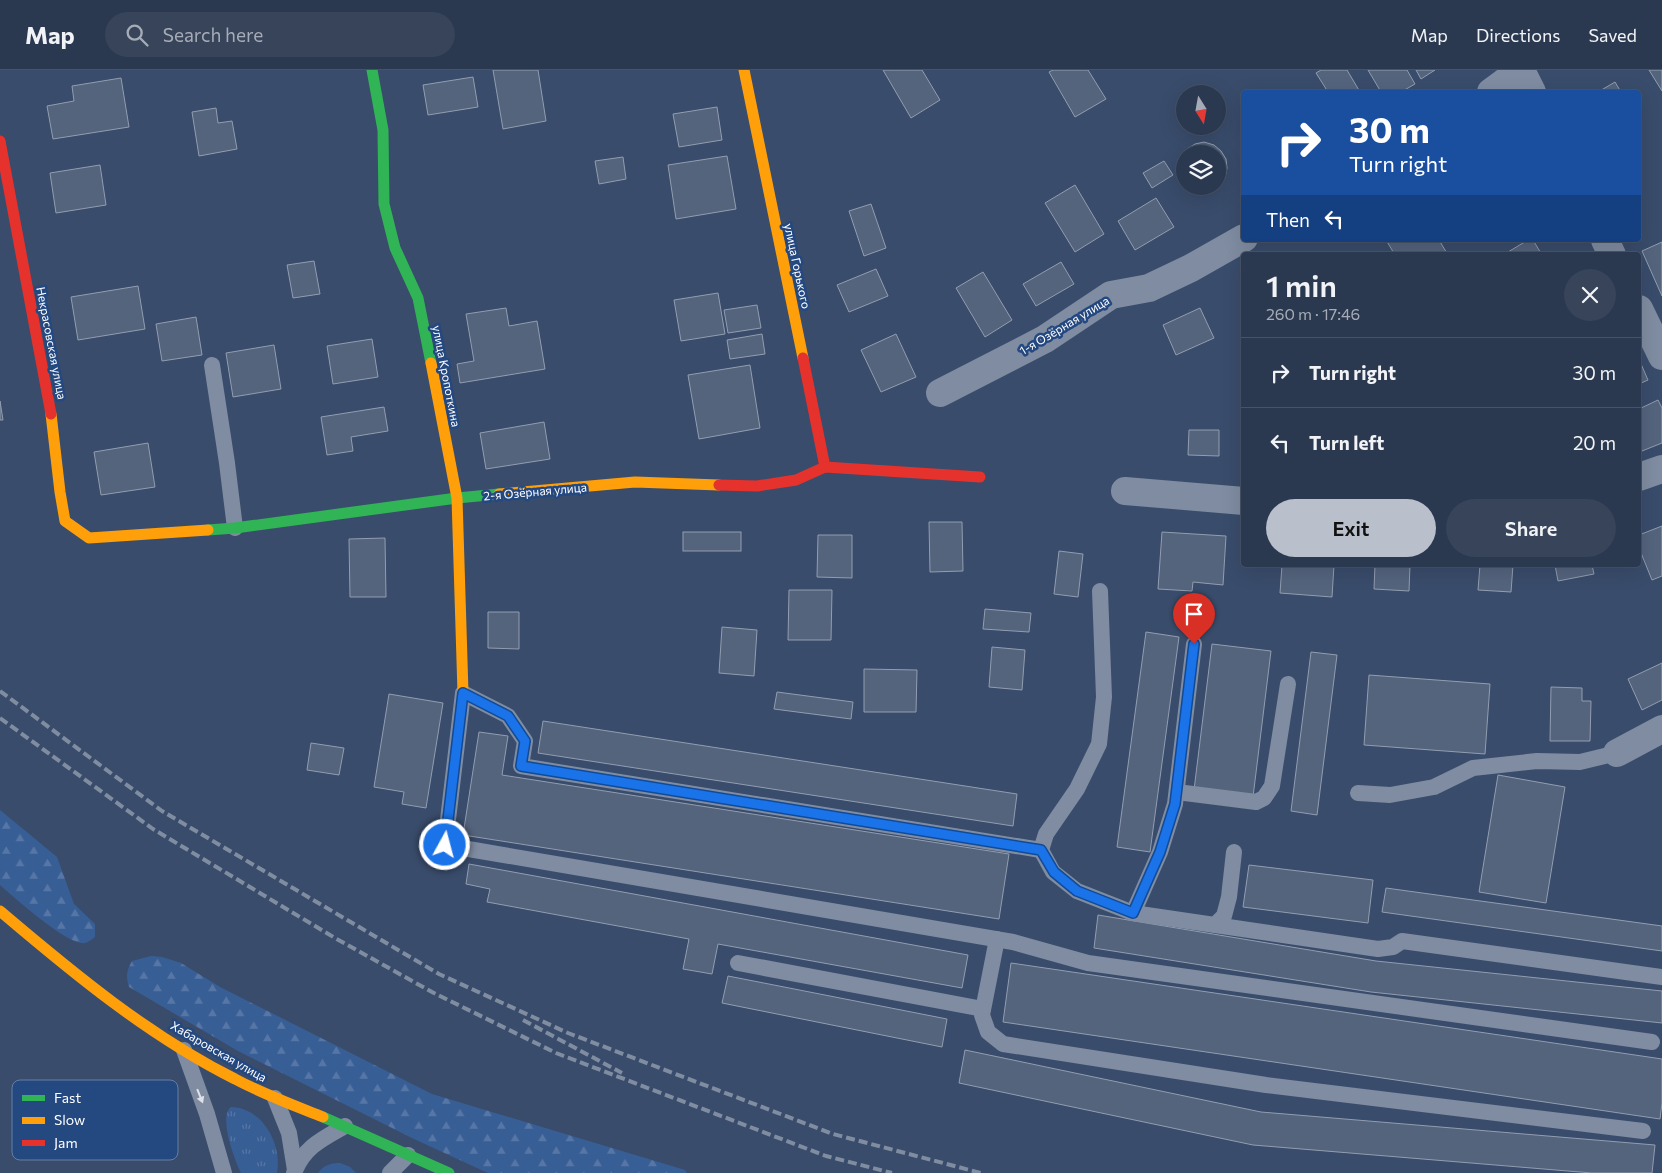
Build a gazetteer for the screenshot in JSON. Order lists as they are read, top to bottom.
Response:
{
  "streets": {
    "street": [
      "улица Горького",
      "1-я Озёрная улица",
      "Некрасовская улица",
      "улица Кропоткина",
      "2-я Озёрная улица",
      "Хабаровская улица"
    ]
  },
  "crossings": [
    ["улица Горького", "2-я Озёрная улица"],
    ["Некрасовская улица", "2-я Озёрная улица"],
    ["улица Кропоткина", "2-я Озёрная улица"]
  ],
  "legend": ["Fast", "Slow", "Jam"],
  "north": "bottom",
  "page": {
    "header": "Map",
    "search": "Search here",
    "nav": ["Map", "Directions", "Saved"],
    "turn": ["30 m", "Turn right"],
    "then": "Then",
    "heading": ["1 min", "260 m · 17:46"],
    "list": [
      {
        "name": "Turn right",
        "value": "30 m"
      },
      {
        "name": "Turn left",
        "value": "20 m"
      }
    ],
    "buttons": ["Exit", "Share"]
  }
}
